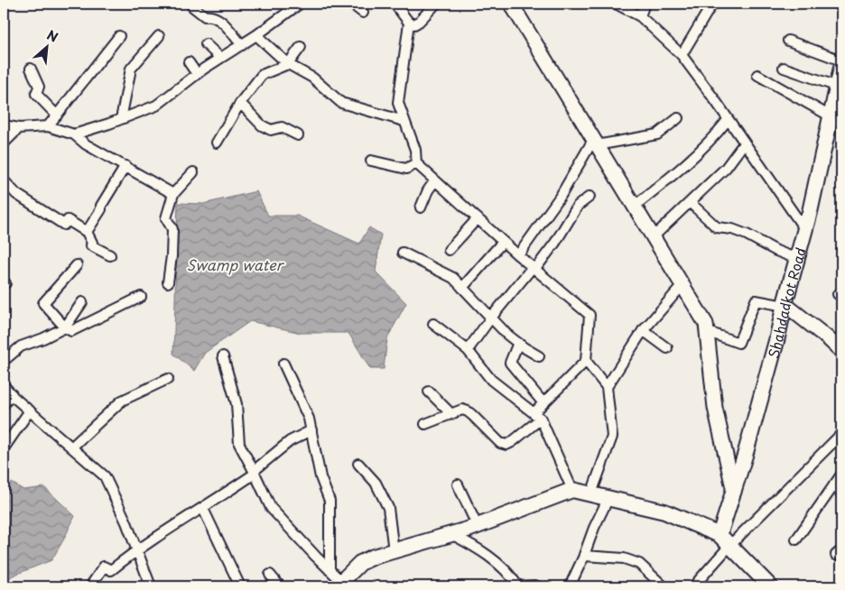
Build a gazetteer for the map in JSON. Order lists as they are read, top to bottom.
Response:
{
  "streets": {
    "main road": ["Shahdadkot Road"]
  },
  "water": ["Swamp water"],
  "north": "top right"
}
